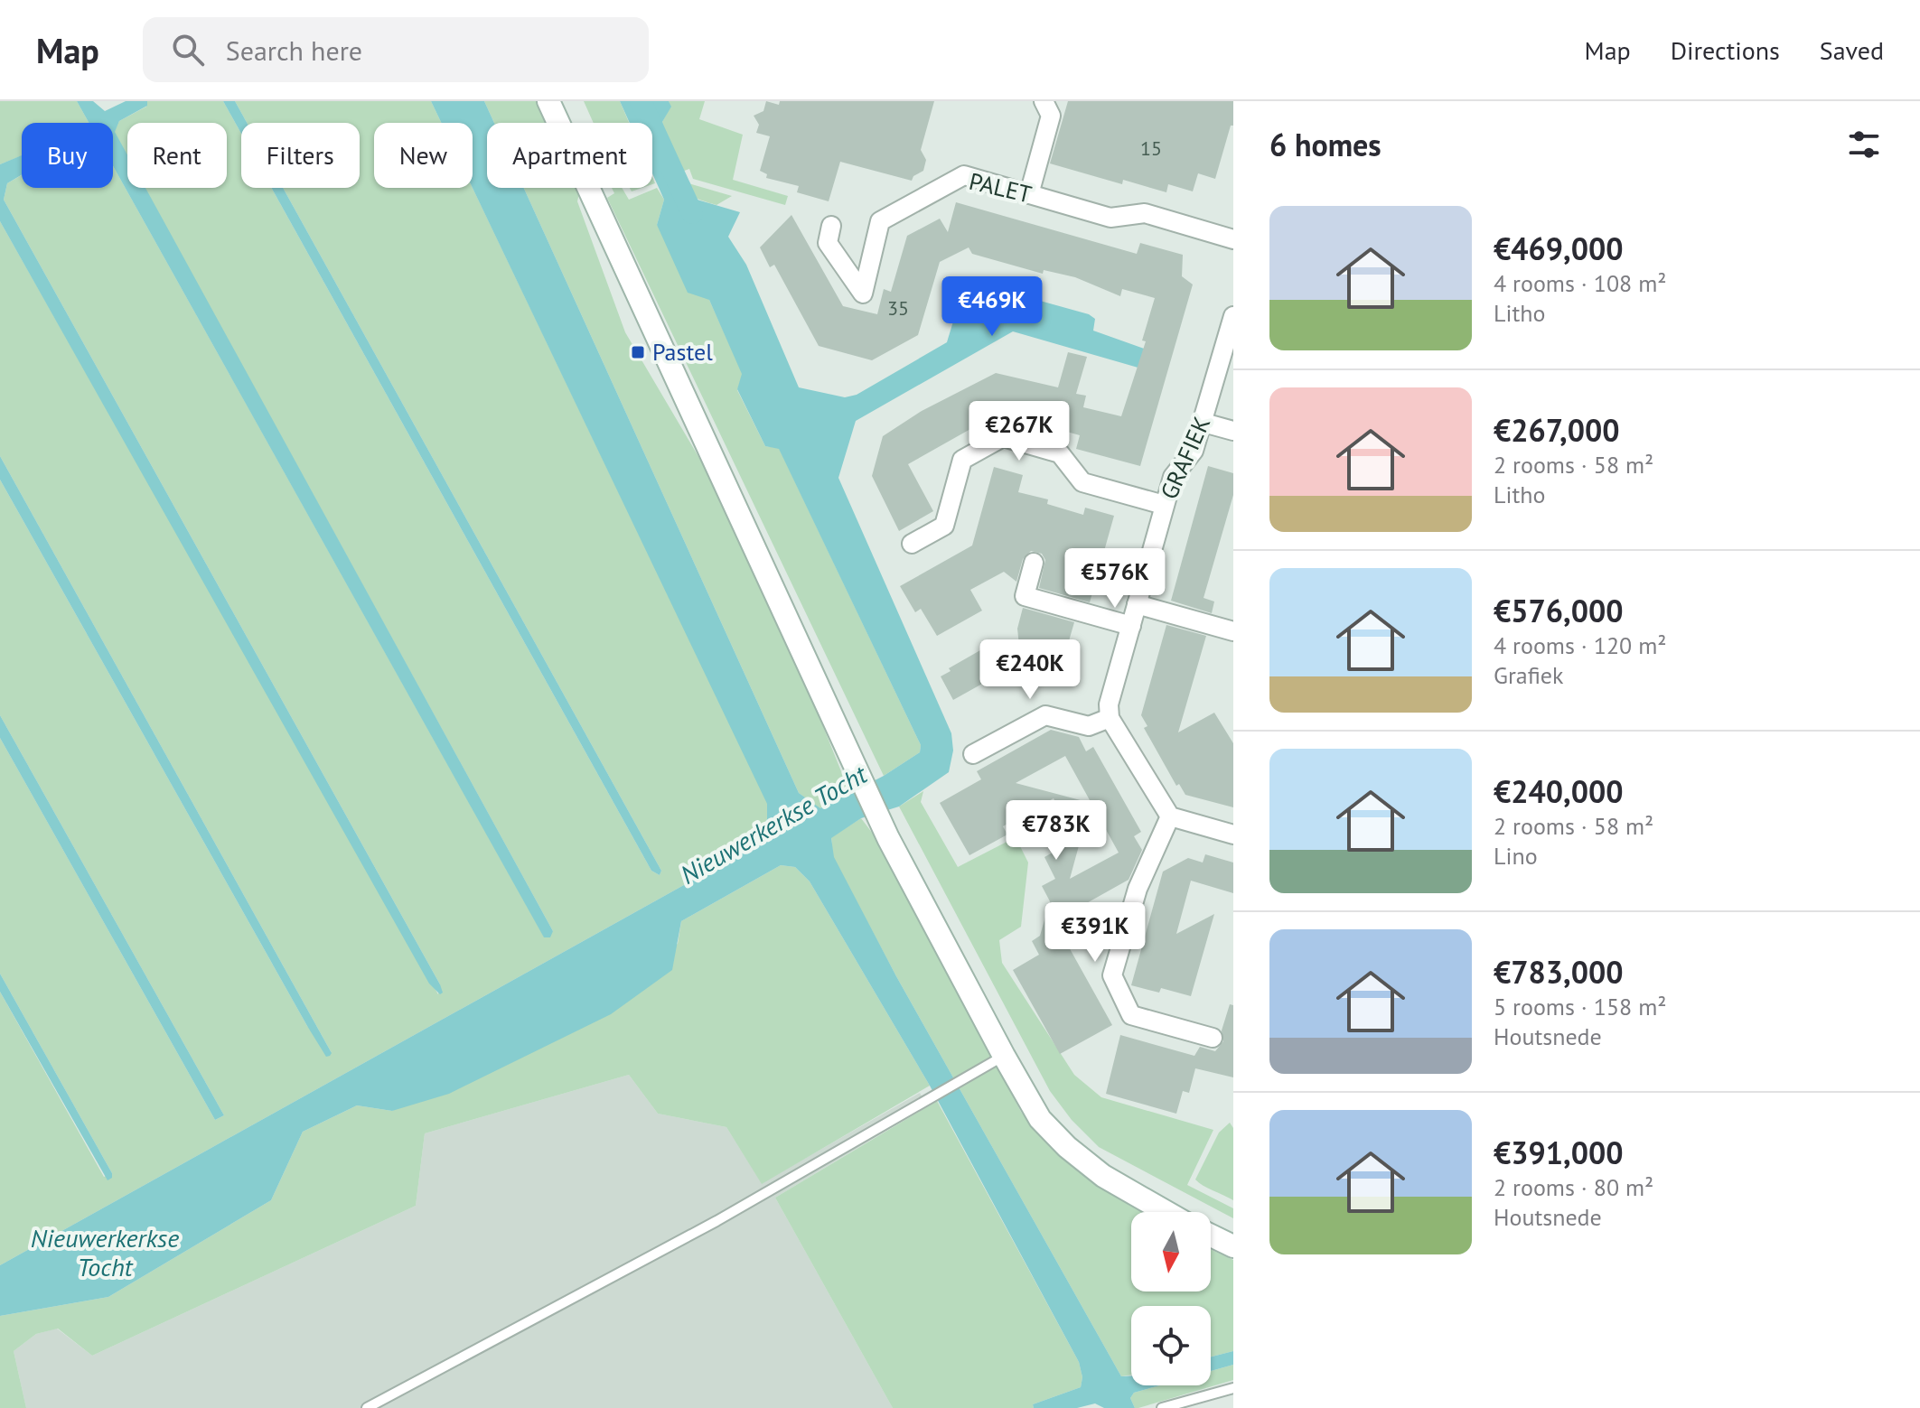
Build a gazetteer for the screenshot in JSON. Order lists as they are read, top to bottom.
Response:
{
  "streets": {
    "street": ["PALET", "GRAFIEK"]
  },
  "water": ["Nieuwerkerkse Tocht"],
  "places": {
    "transit": ["Pastel"]
  },
  "house_numbers": ["15", "35"],
  "north": "bottom",
  "page": {
    "header": "Map",
    "search": "Search here",
    "nav": ["Map", "Directions", "Saved"],
    "heading": "6 homes",
    "chip": [
      "Buy",
      "Rent",
      "Filters",
      "New",
      "Apartment"
    ],
    "list": [
      {
        "name": "€469,000",
        "note": "4 rooms · 108 m² · Litho"
      },
      {
        "name": "€267,000",
        "note": "2 rooms · 58 m² · Litho"
      },
      {
        "name": "€576,000",
        "note": "4 rooms · 120 m² · Grafiek"
      },
      {
        "name": "€240,000",
        "note": "2 rooms · 58 m² · Lino"
      },
      {
        "name": "€783,000",
        "note": "5 rooms · 158 m² · Houtsnede"
      },
      {
        "name": "€391,000",
        "note": "2 rooms · 80 m² · Houtsnede"
      }
    ],
    "price": [
      "€469K",
      "€267K",
      "€576K",
      "€240K",
      "€783K",
      "€391K"
    ]
  }
}
